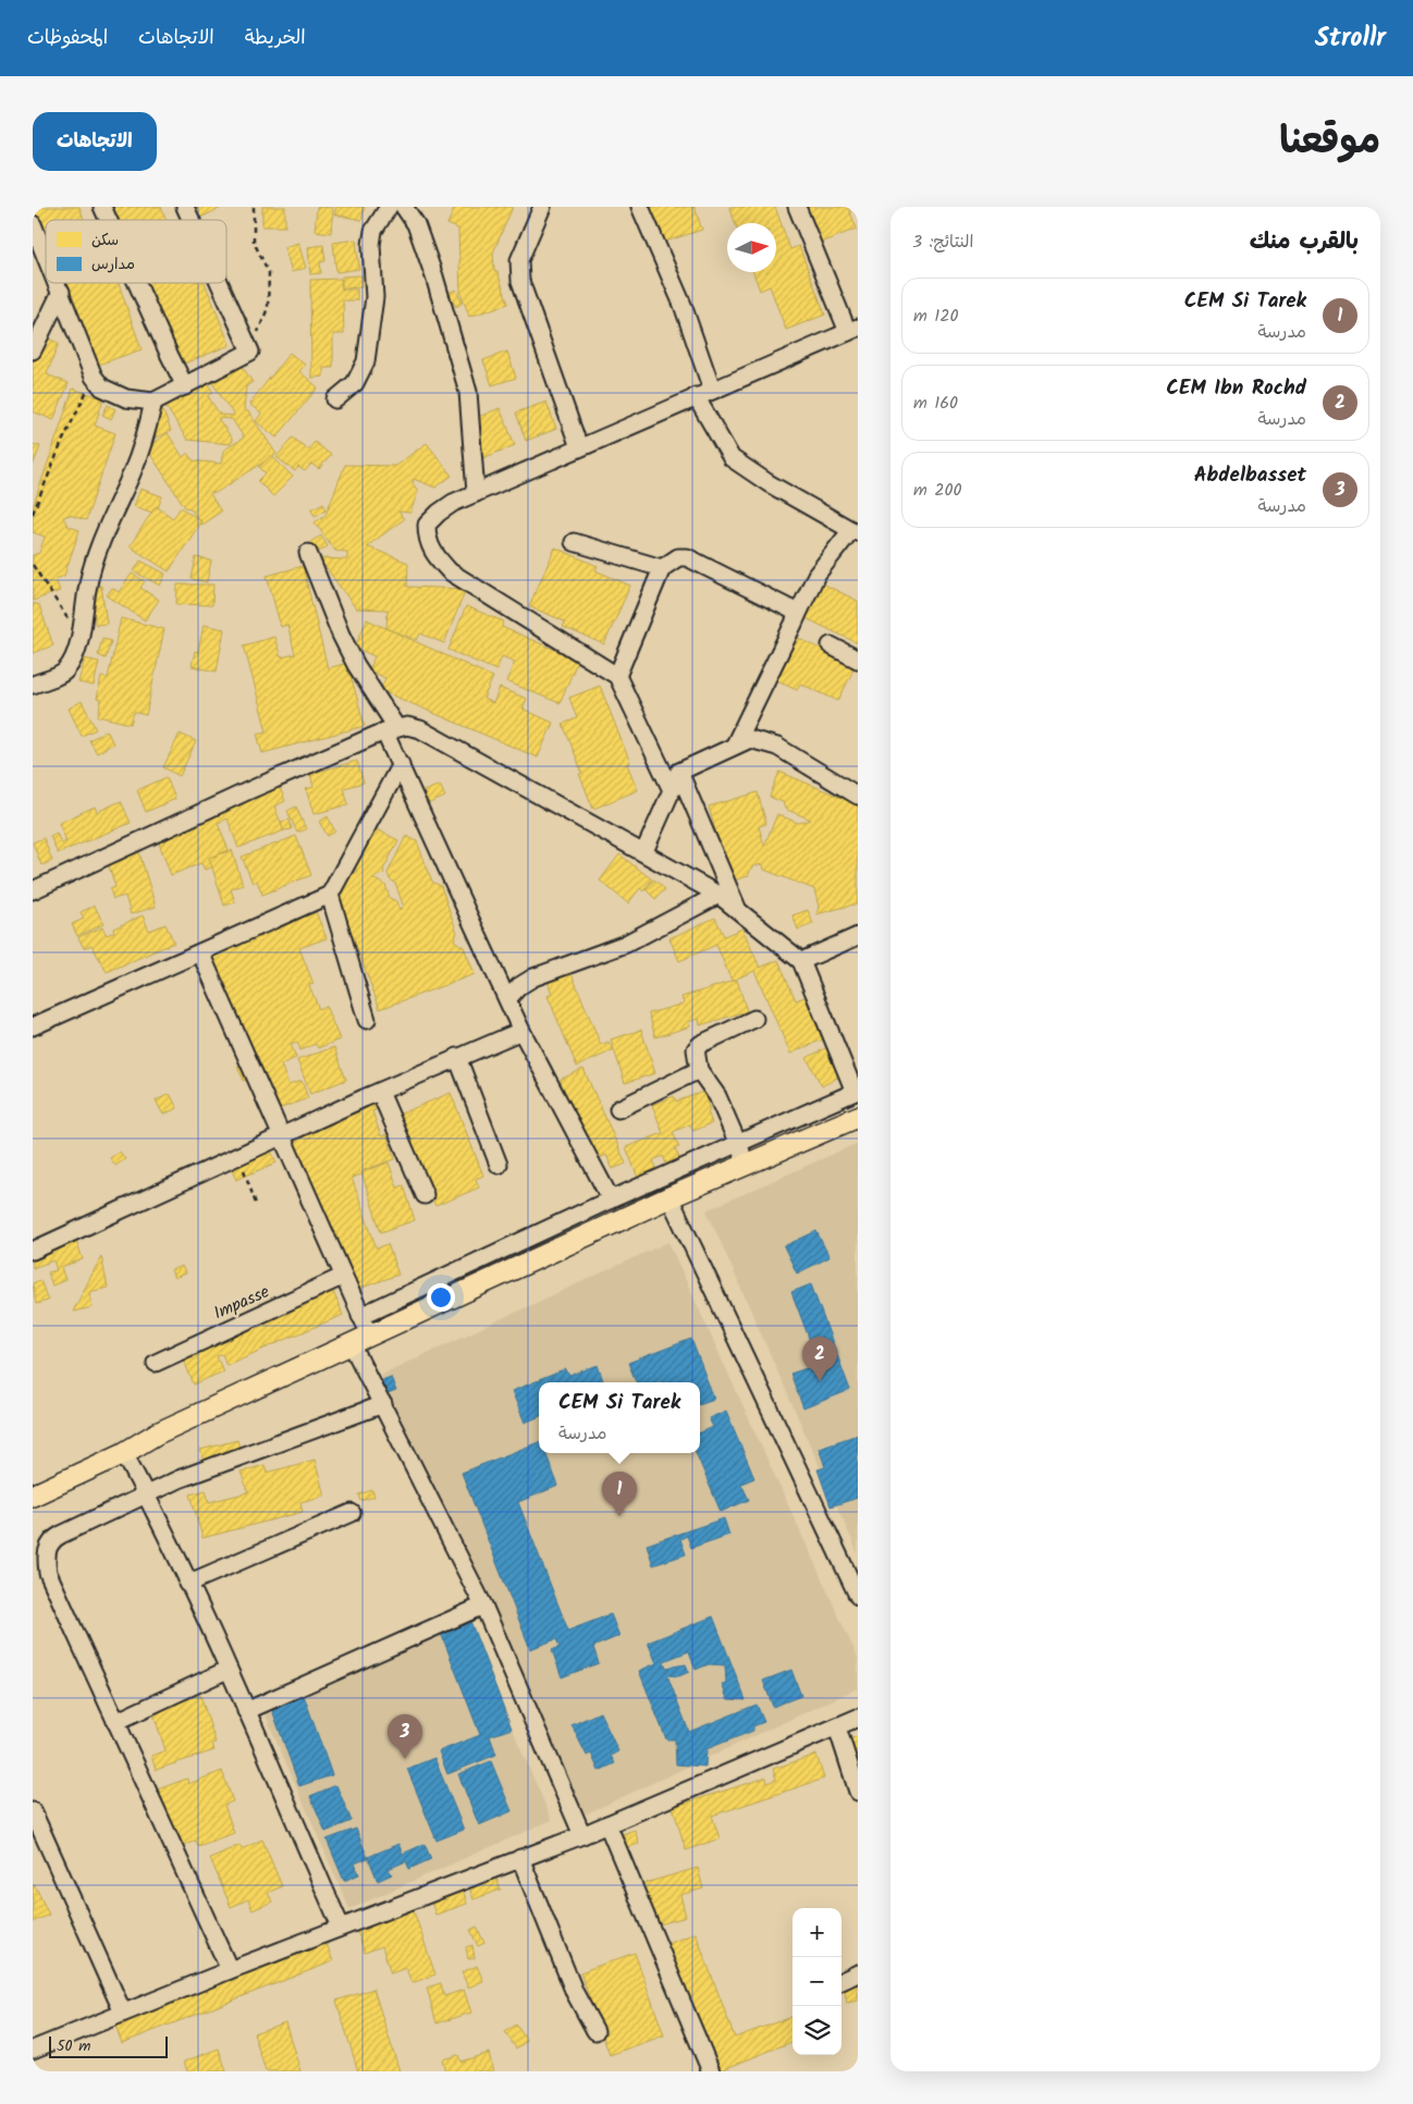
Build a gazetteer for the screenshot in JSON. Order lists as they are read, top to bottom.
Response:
{
  "streets": {
    "street": ["Impasse"]
  },
  "legend": ["سكن", "مدارس"],
  "scale_bar": "50 m",
  "north": "right",
  "page": {
    "header": "Strollr",
    "nav": ["الخريطة", "الاتجاهات", "المحفوظات"],
    "title": "موقعنا",
    "buttons": "الاتجاهات",
    "heading": ["بالقرب منك", "النتائج: 3"],
    "list": [
      {
        "mark": "1",
        "name": "CEM Si Tarek",
        "note": "مدرسة",
        "value": "120 m"
      },
      {
        "mark": "2",
        "name": "CEM Ibn Rochd",
        "note": "مدرسة",
        "value": "160 m"
      },
      {
        "mark": "3",
        "name": "Abdelbasset",
        "note": "مدرسة",
        "value": "200 m"
      }
    ],
    "pins": ["2", "1", "3"],
    "popup": ["CEM Si Tarek", "مدرسة"],
    "map_buttons": ["+", "−"],
    "scale": "50 m"
  }
}
